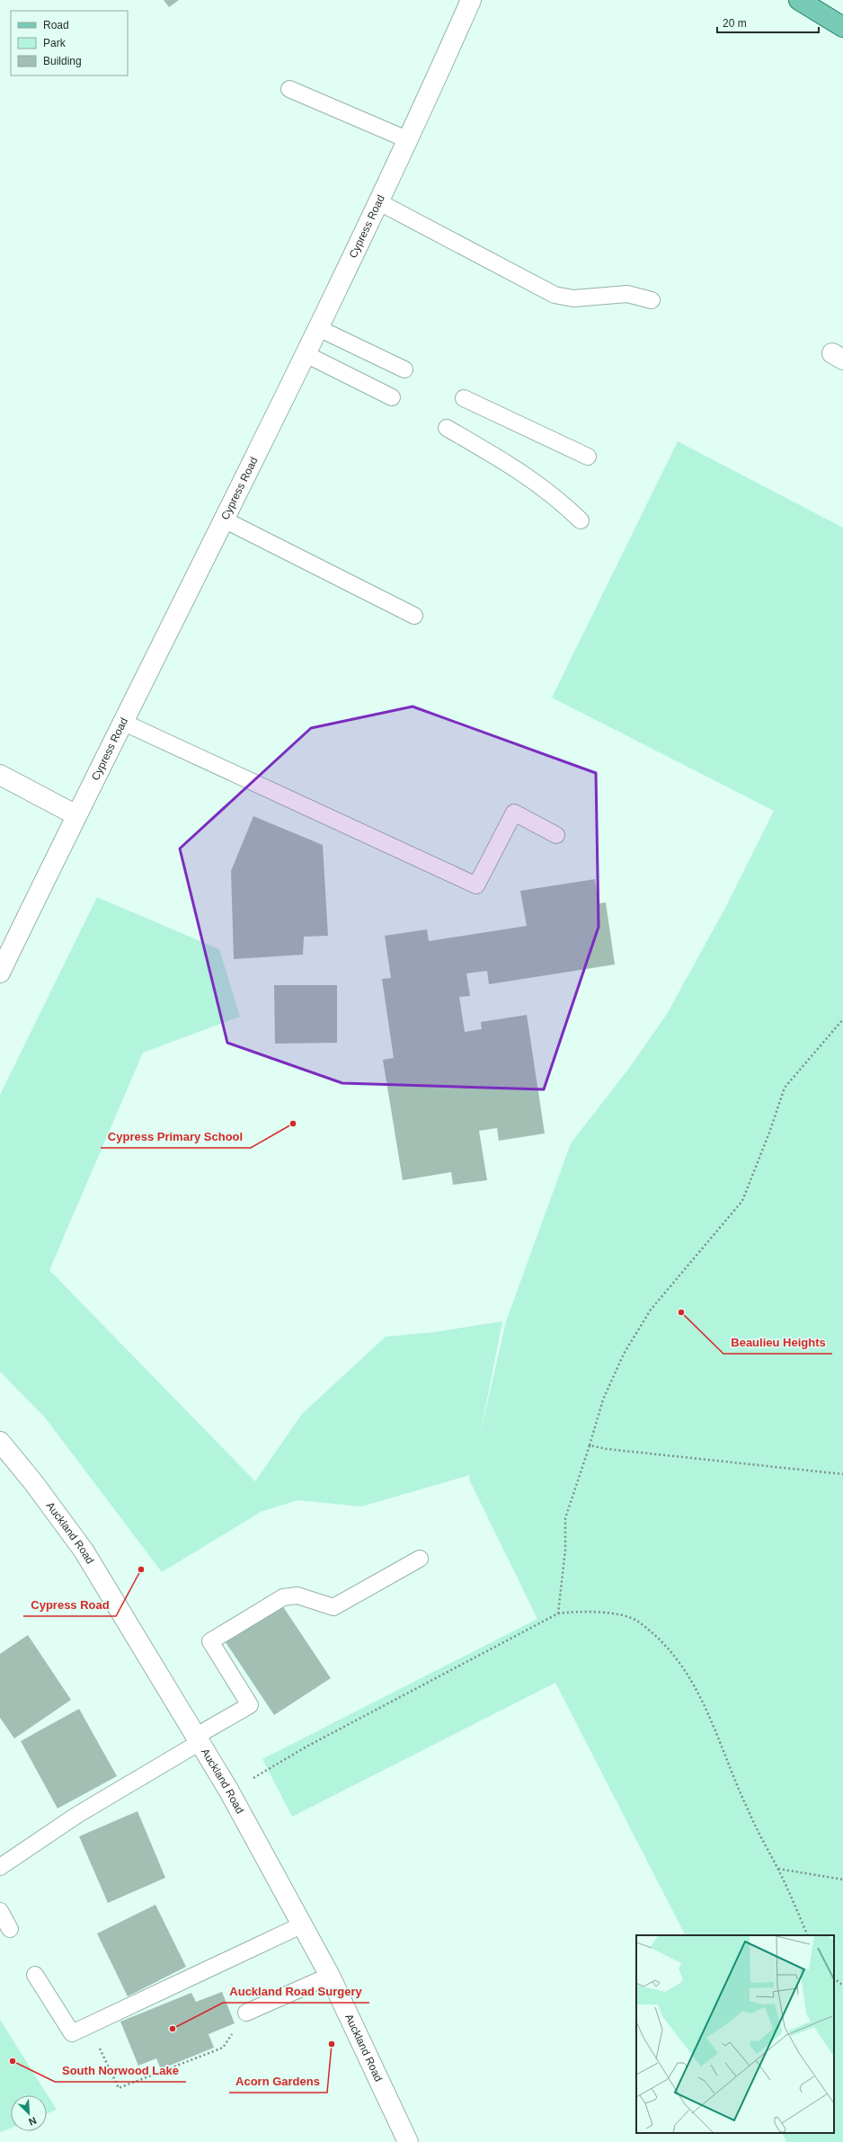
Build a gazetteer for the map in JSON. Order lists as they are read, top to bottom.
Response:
{
  "streets": {
    "street": ["Cypress Road", "Auckland Road"]
  },
  "places": [
    "Cypress Primary School",
    "Beaulieu Heights",
    "Cypress Road",
    "Auckland Road Surgery",
    "Acorn Gardens",
    "South Norwood Lake"
  ],
  "legend": ["Road", "Park", "Building"],
  "scale_bar": "20 m",
  "north": "bottom right"
}
